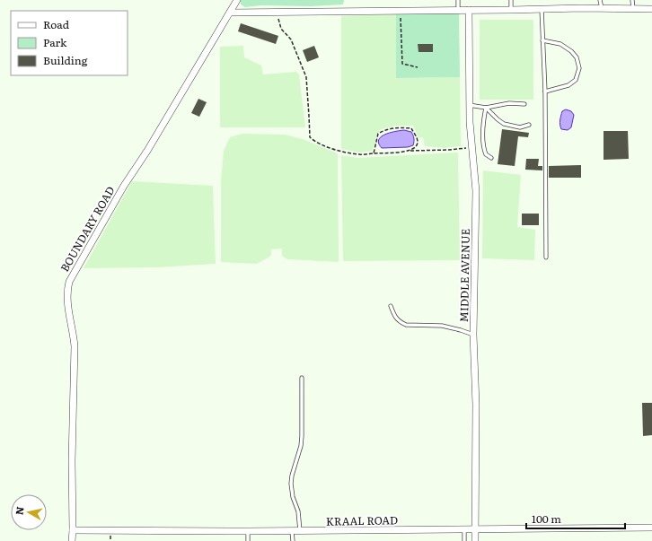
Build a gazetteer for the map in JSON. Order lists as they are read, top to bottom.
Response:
{
  "streets": {
    "street": ["BOUNDARY ROAD", "MIDDLE AVENUE", "KRAAL ROAD"]
  },
  "crossings": [
    ["BOUNDARY ROAD", "KRAAL ROAD"],
    ["MIDDLE AVENUE", "KRAAL ROAD"]
  ],
  "legend": ["Road", "Park", "Building"],
  "scale_bar": "100 m",
  "north": "left"
}
